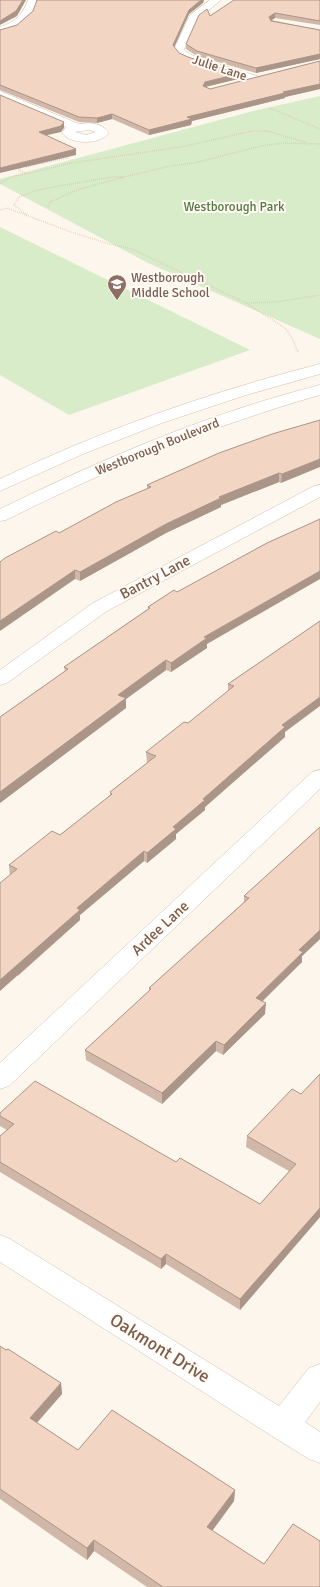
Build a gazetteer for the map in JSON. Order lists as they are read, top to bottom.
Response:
{
  "streets": {
    "street": [
      "Julie Lane",
      "Westborough Boulevard",
      "Bantry Lane",
      "Ardee Lane",
      "Oakmont Drive"
    ]
  },
  "parks": ["Westborough Park"],
  "places": {
    "school or university": ["Westborough Middle School"]
  }
}
